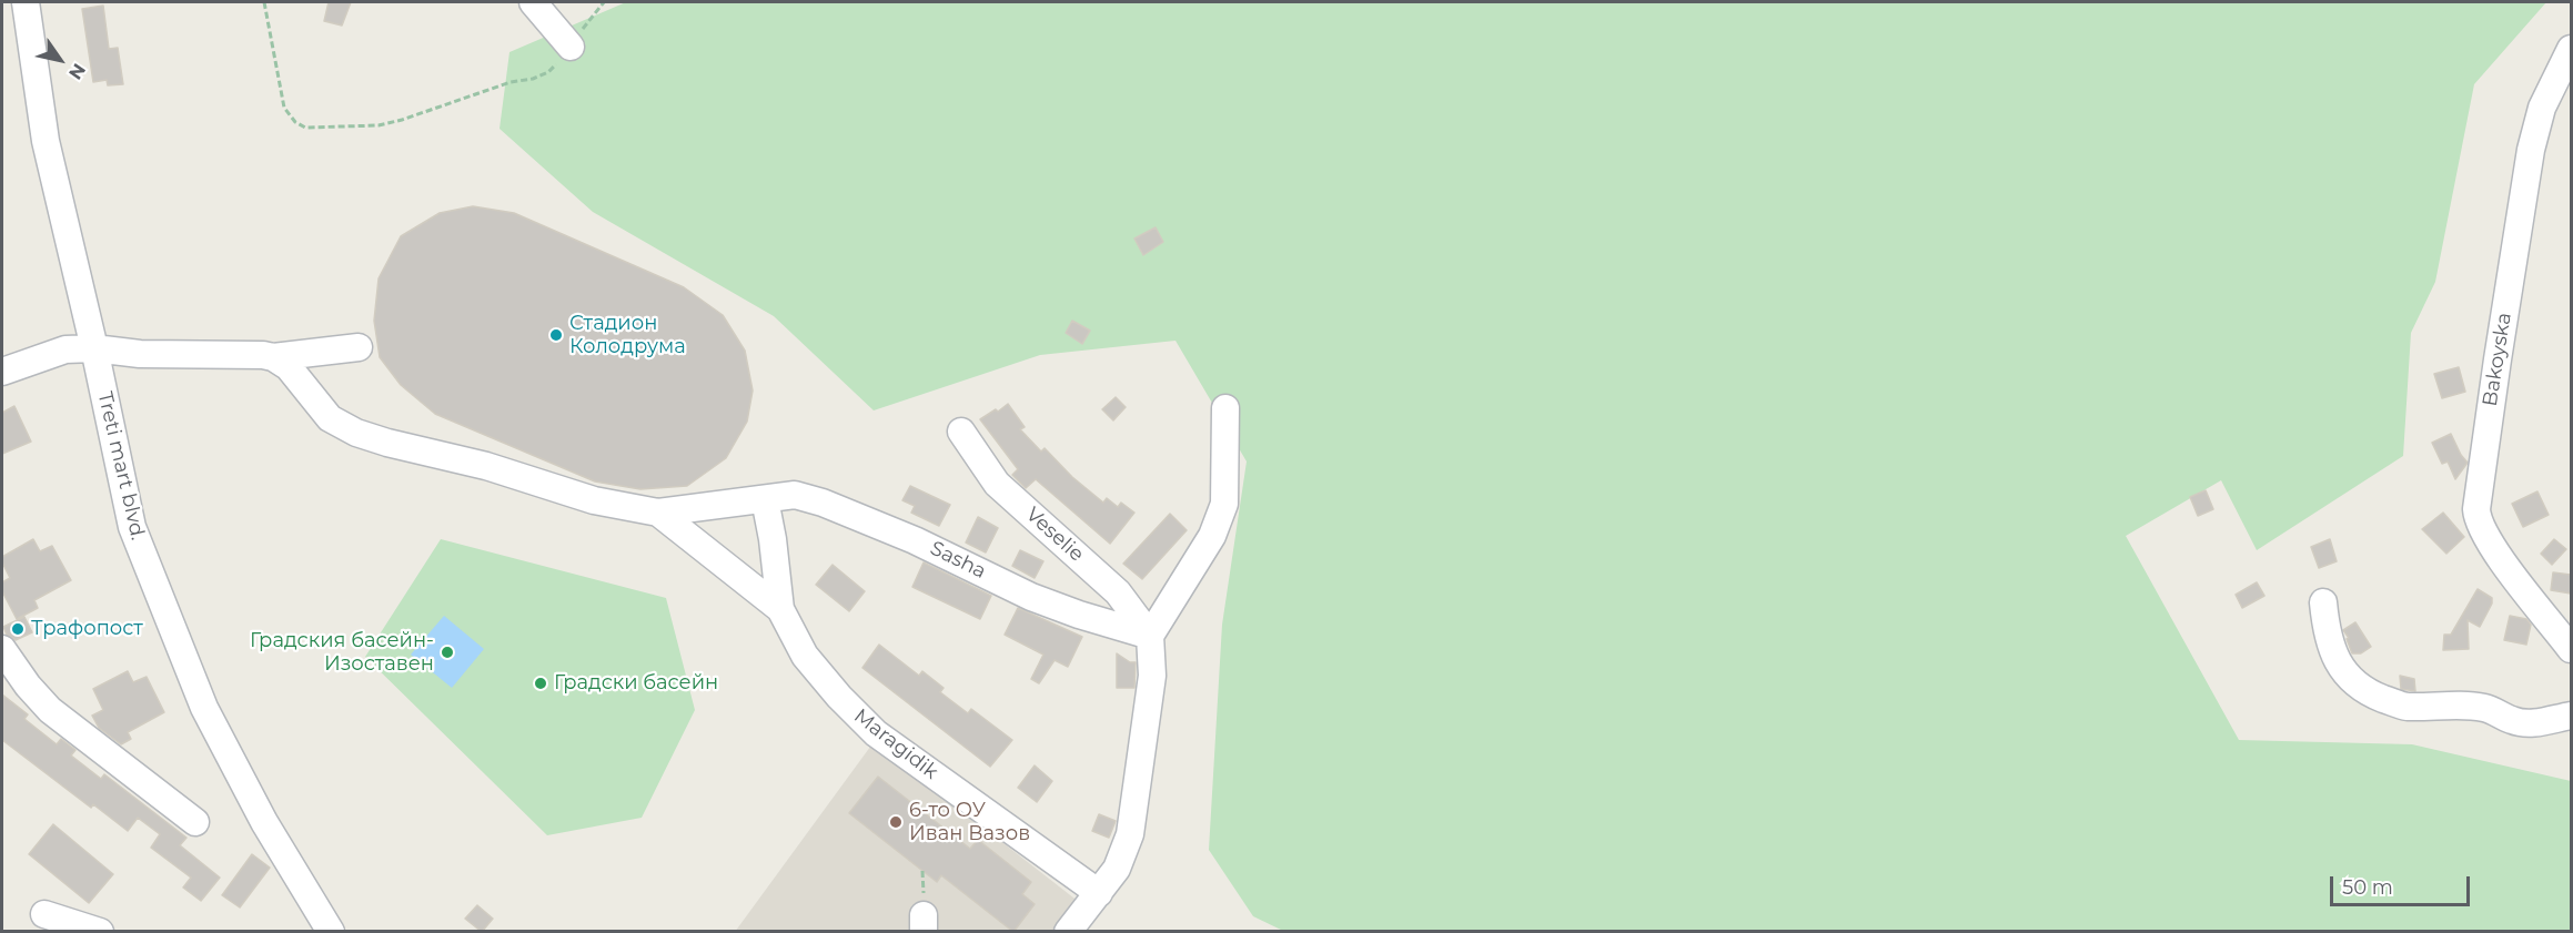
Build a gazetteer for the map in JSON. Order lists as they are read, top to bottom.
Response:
{
  "streets": {
    "street": [
      "Bakoyska",
      "Treti mart blvd.",
      "Veselie",
      "Sasha",
      "Maragidik"
    ]
  },
  "crossings": [
    ["Veselie", "Sasha"],
    ["Sasha", "Maragidik"]
  ],
  "places": [
    "Стадион Колодрума",
    "Трафопост",
    "Градския басейн- Изоставен",
    "Градски басейн",
    "6-то ОУ Иван Вазов"
  ],
  "scale_bar": "50 m",
  "north": "bottom right"
}
